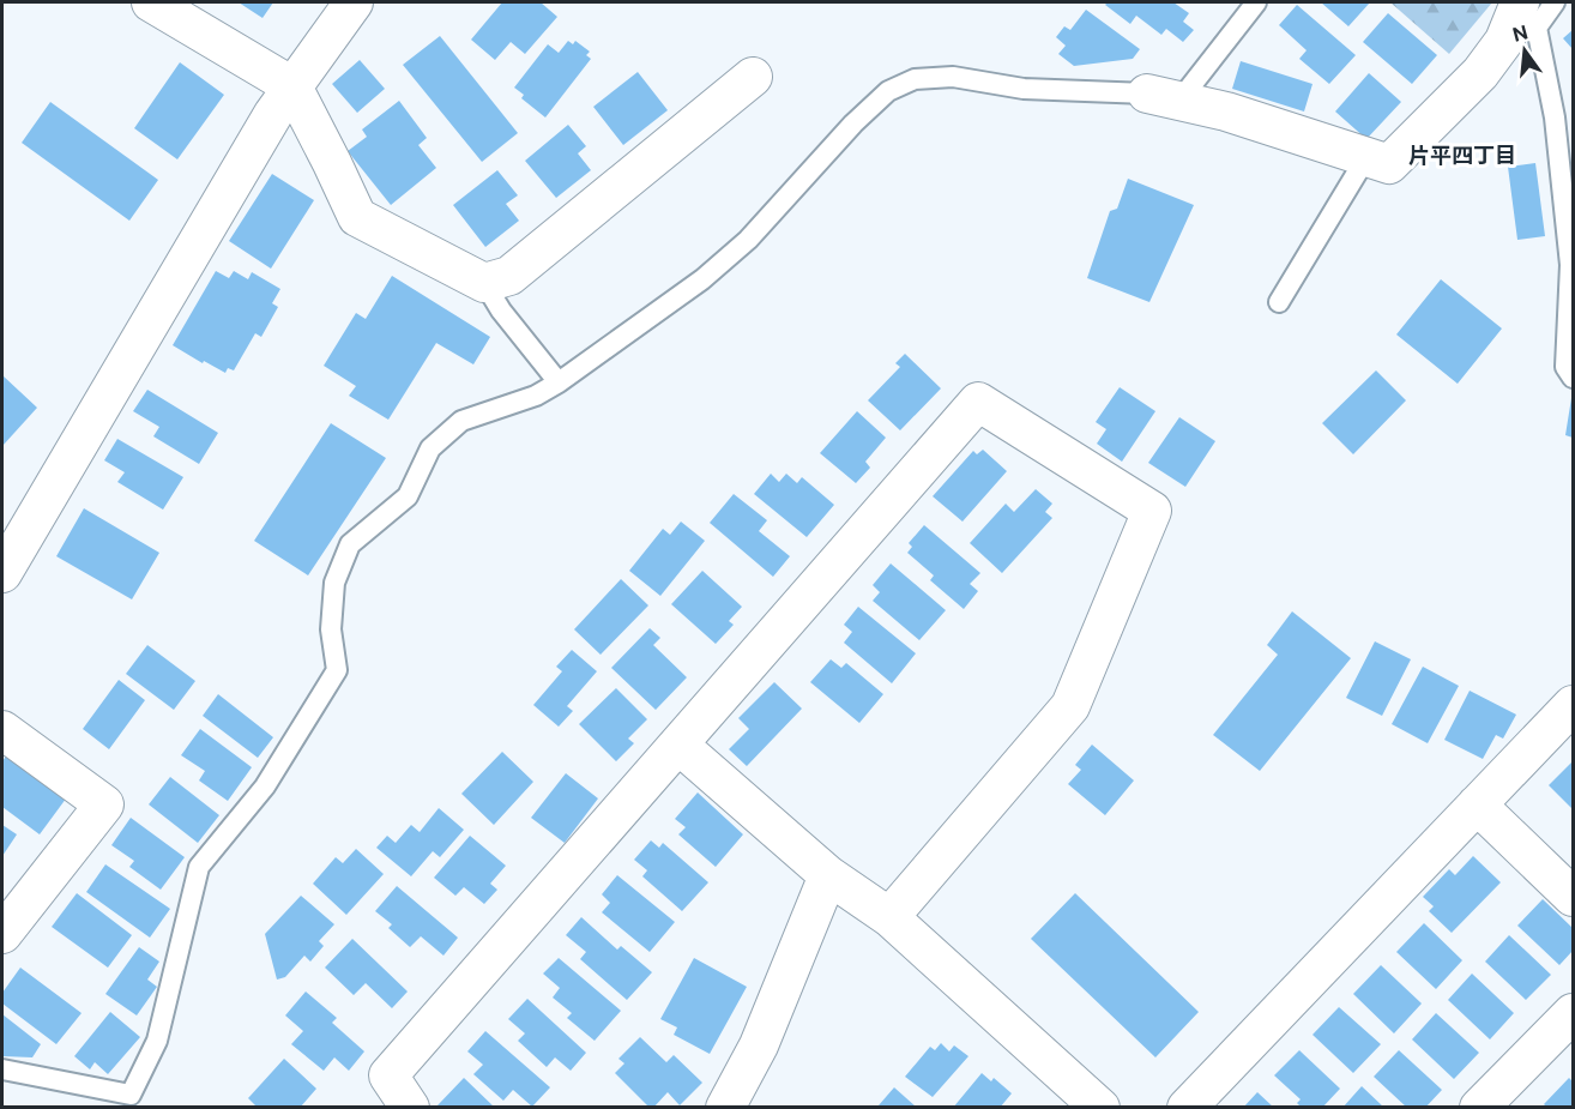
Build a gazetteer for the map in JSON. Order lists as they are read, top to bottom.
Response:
{
  "districts": ["片平四丁目"],
  "north": "top"
}
